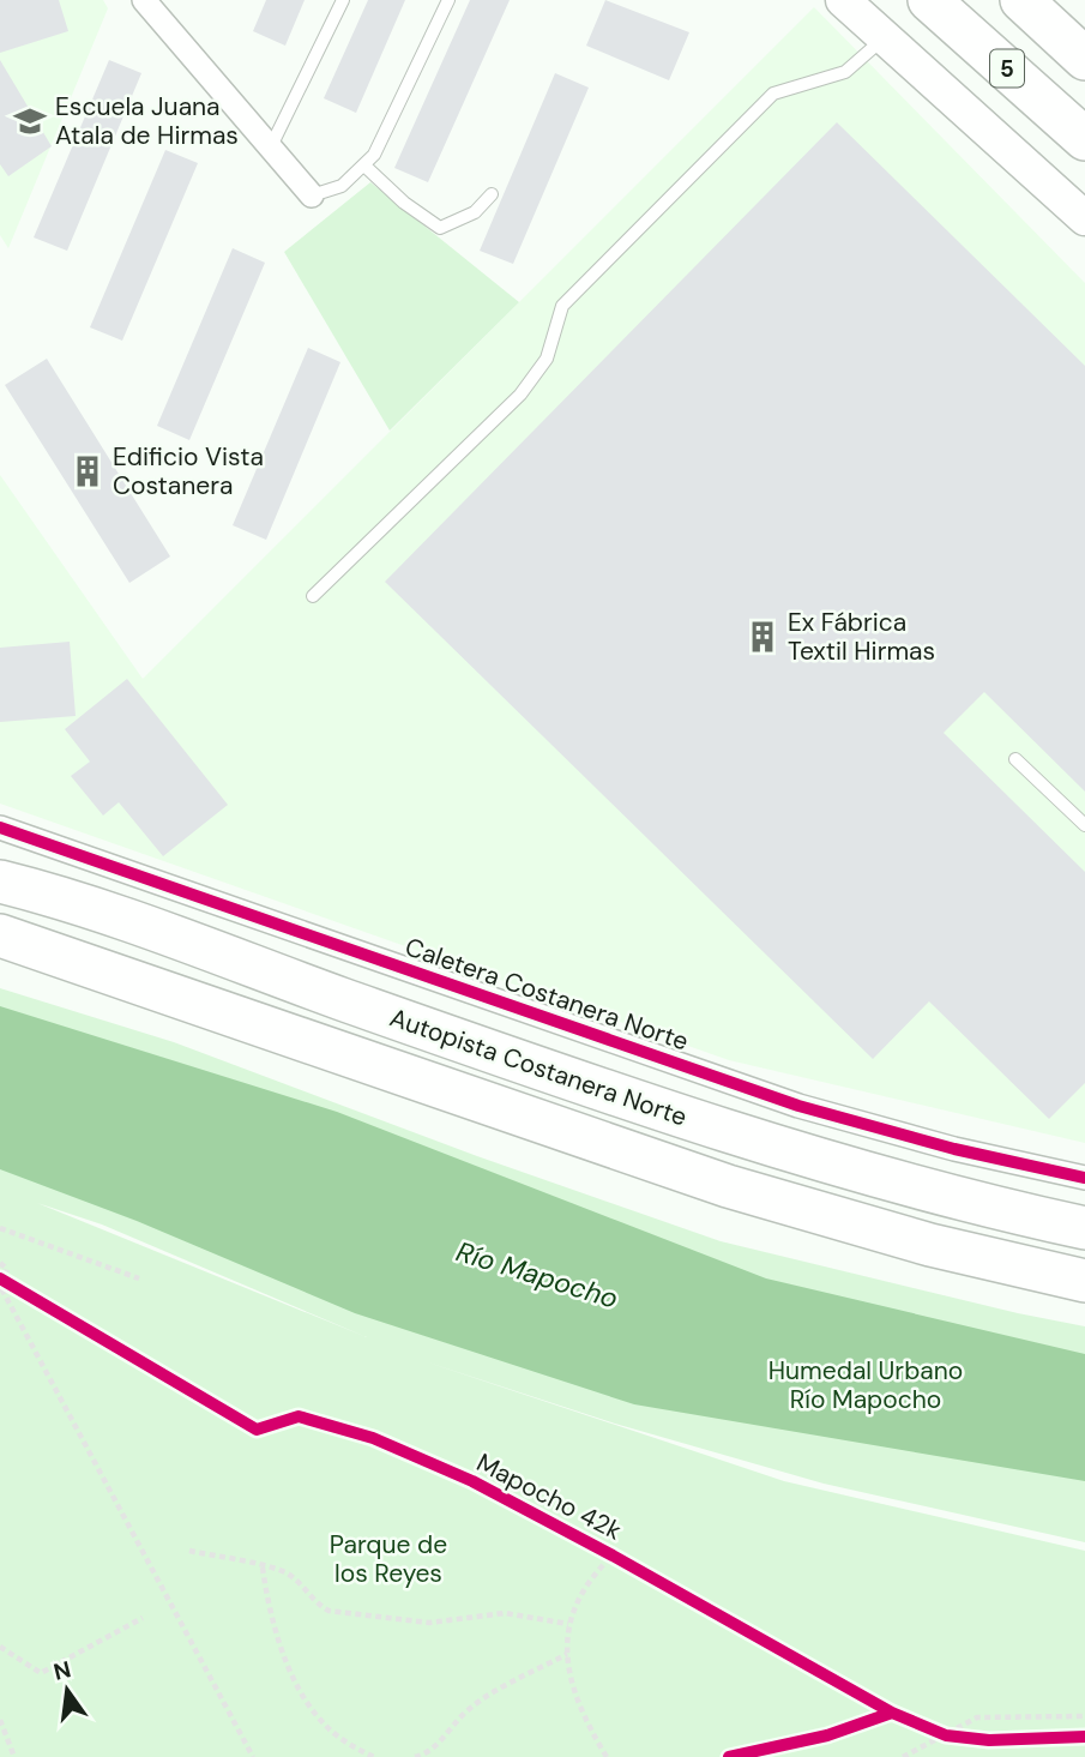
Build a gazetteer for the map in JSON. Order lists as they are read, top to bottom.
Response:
{
  "streets": {
    "highway": ["5", "Autopista Costanera Norte"],
    "street": ["Caletera Costanera Norte"],
    "cycle path": ["Mapocho 42k"]
  },
  "water": ["Río Mapocho"],
  "parks": ["Humedal Urbano Río Mapocho", "Parque de los Reyes"],
  "places": {
    "school or university": ["Escuela Juana Atala de Hirmas"],
    "building": ["Edificio Vista Costanera", "Ex Fábrica Textil Hirmas"]
  },
  "north": "top"
}
